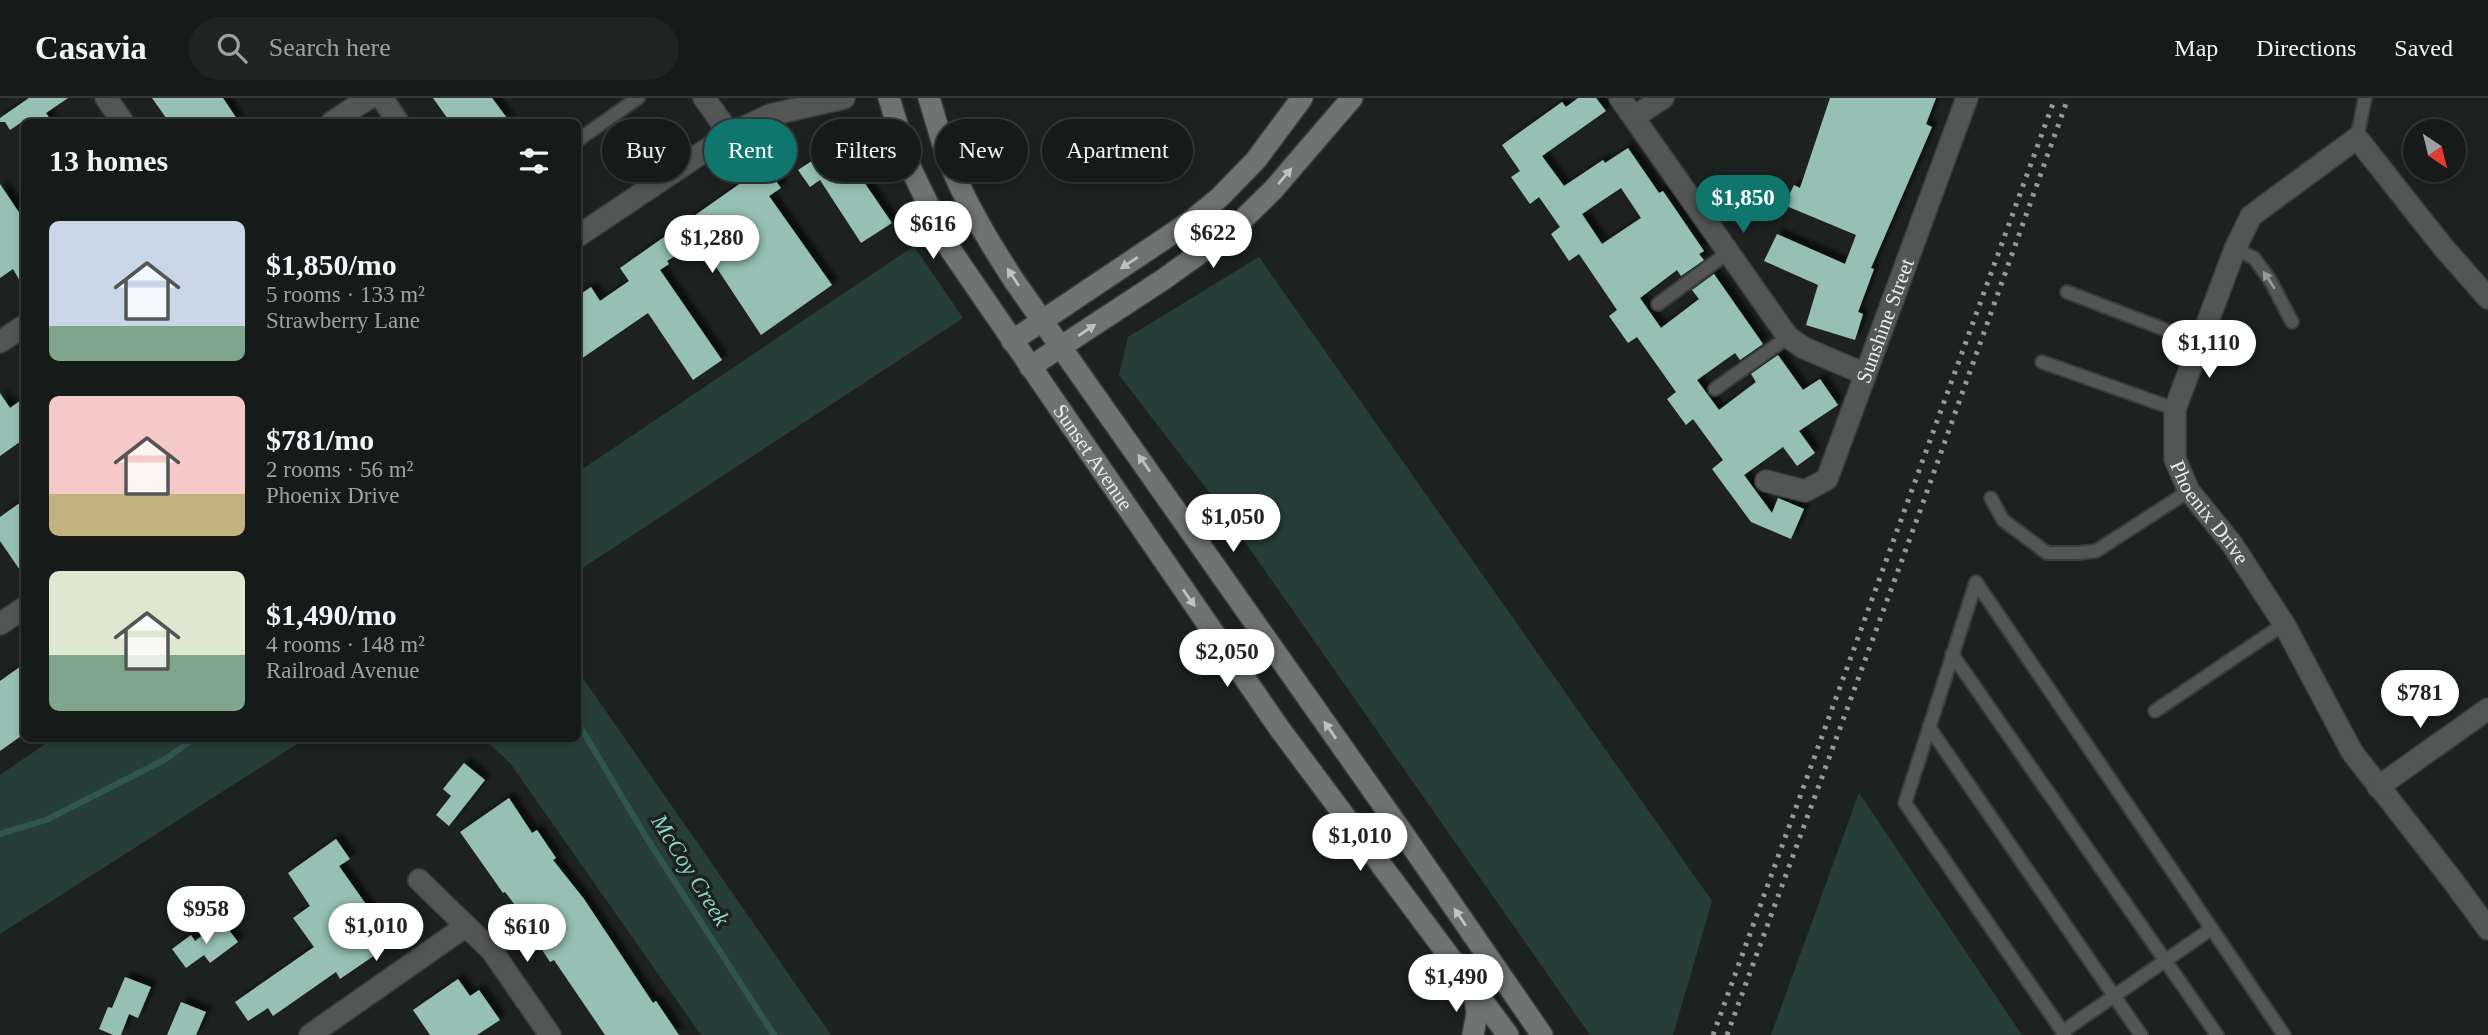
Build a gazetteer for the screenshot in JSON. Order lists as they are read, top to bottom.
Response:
{
  "streets": {
    "main road": ["Sunset Avenue"],
    "street": ["Sunshine Street", "Phoenix Drive"]
  },
  "water": ["McCoy Creek"],
  "north": "bottom right",
  "page": {
    "header": "Casavia",
    "search": "Search here",
    "nav": ["Map", "Directions", "Saved"],
    "chip": [
      "Buy",
      "Rent",
      "Filters",
      "New",
      "Apartment"
    ],
    "heading": "13 homes",
    "price": [
      "$1,850",
      "$616",
      "$622",
      "$1,280",
      "$1,110",
      "$1,050",
      "$2,050",
      "$781",
      "$1,010",
      "$958",
      "$1,010",
      "$610",
      "$1,490"
    ],
    "list": [
      {
        "name": "$1,850/mo",
        "note": "5 rooms · 133 m² · Strawberry Lane"
      },
      {
        "name": "$781/mo",
        "note": "2 rooms · 56 m² · Phoenix Drive"
      },
      {
        "name": "$1,490/mo",
        "note": "4 rooms · 148 m² · Railroad Avenue"
      }
    ]
  }
}
